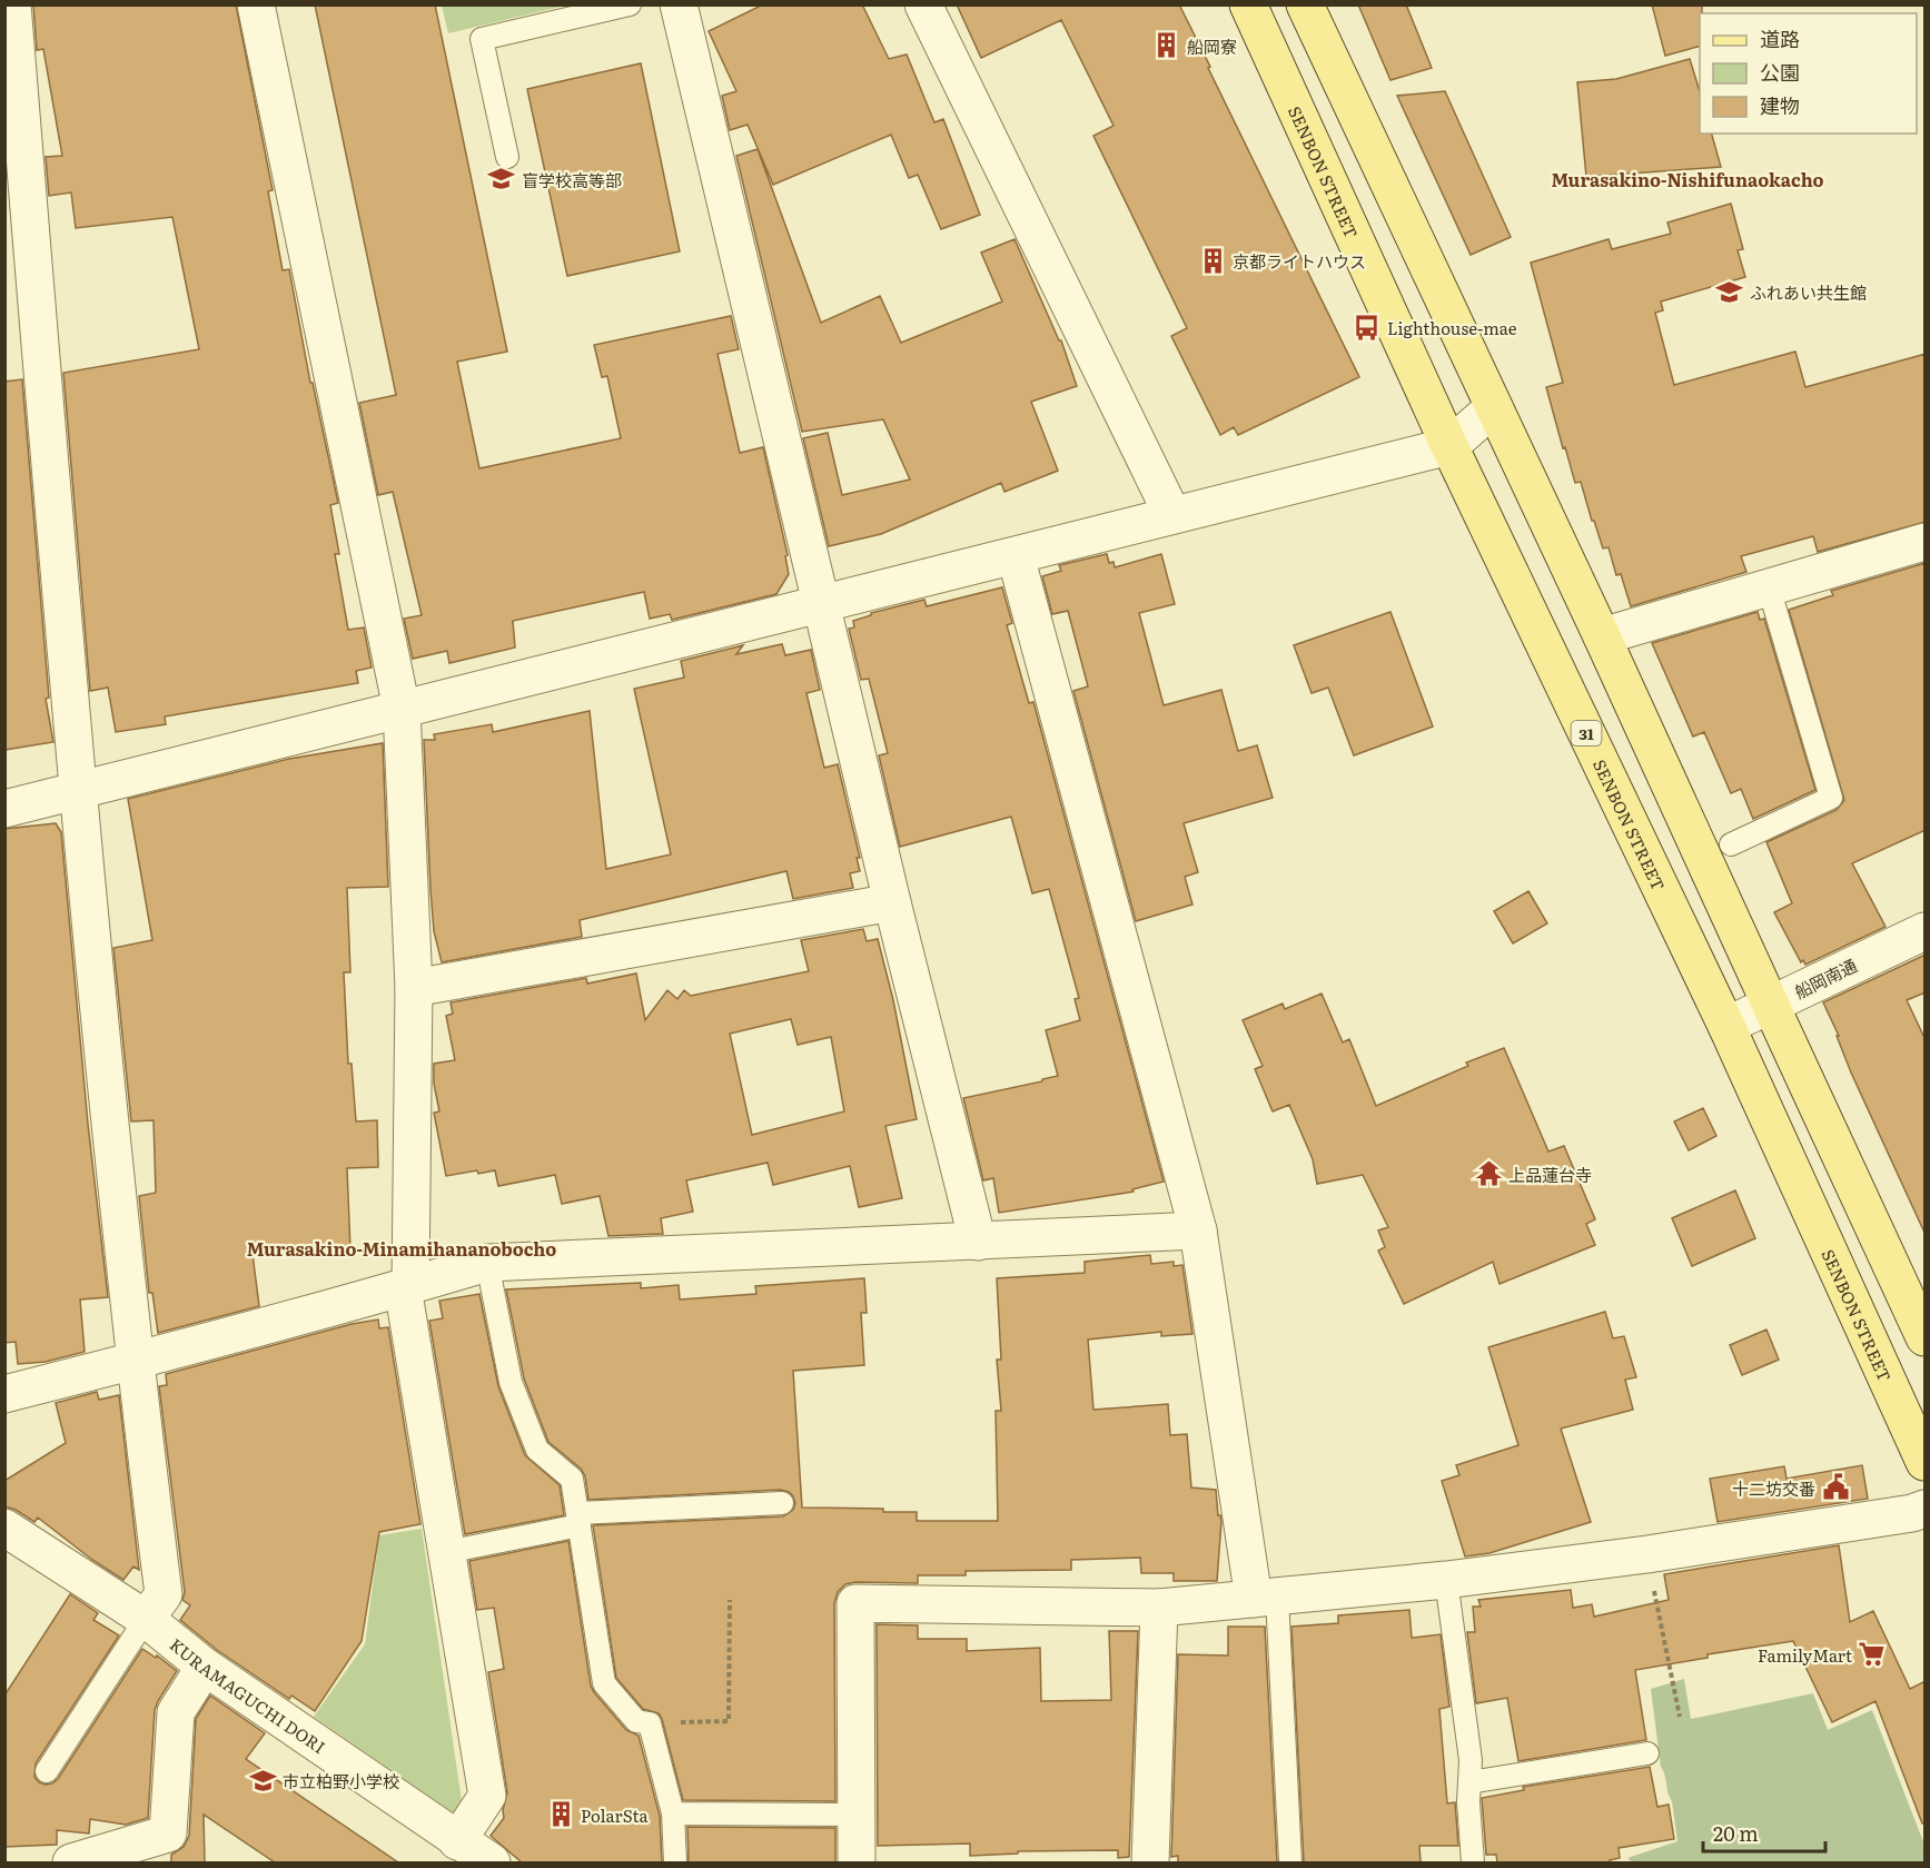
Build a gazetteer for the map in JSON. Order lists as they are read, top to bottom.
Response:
{
  "streets": {
    "main road": ["SENBON STREET", "31"],
    "street": ["船岡南通", "KURAMAGUCHI DORI"]
  },
  "crossings": [
    ["SENBON STREET", "船岡南通"]
  ],
  "districts": ["Murasakino-Nishifunaokacho", "Murasakino-Minamihananobocho"],
  "places": {
    "building": ["船岡寮", "京都ライトハウス", "PolarSta"],
    "school or university": ["盲学校高等部", "ふれあい共生館", "市立柏野小学校"],
    "bus stop": ["Lighthouse-mae"],
    "temple": ["上品蓮台寺"],
    "public building": ["十二坊交番"],
    "supermarket": ["FamilyMart"]
  },
  "legend": ["道路", "公園", "建物"],
  "scale_bar": "20 m"
}
